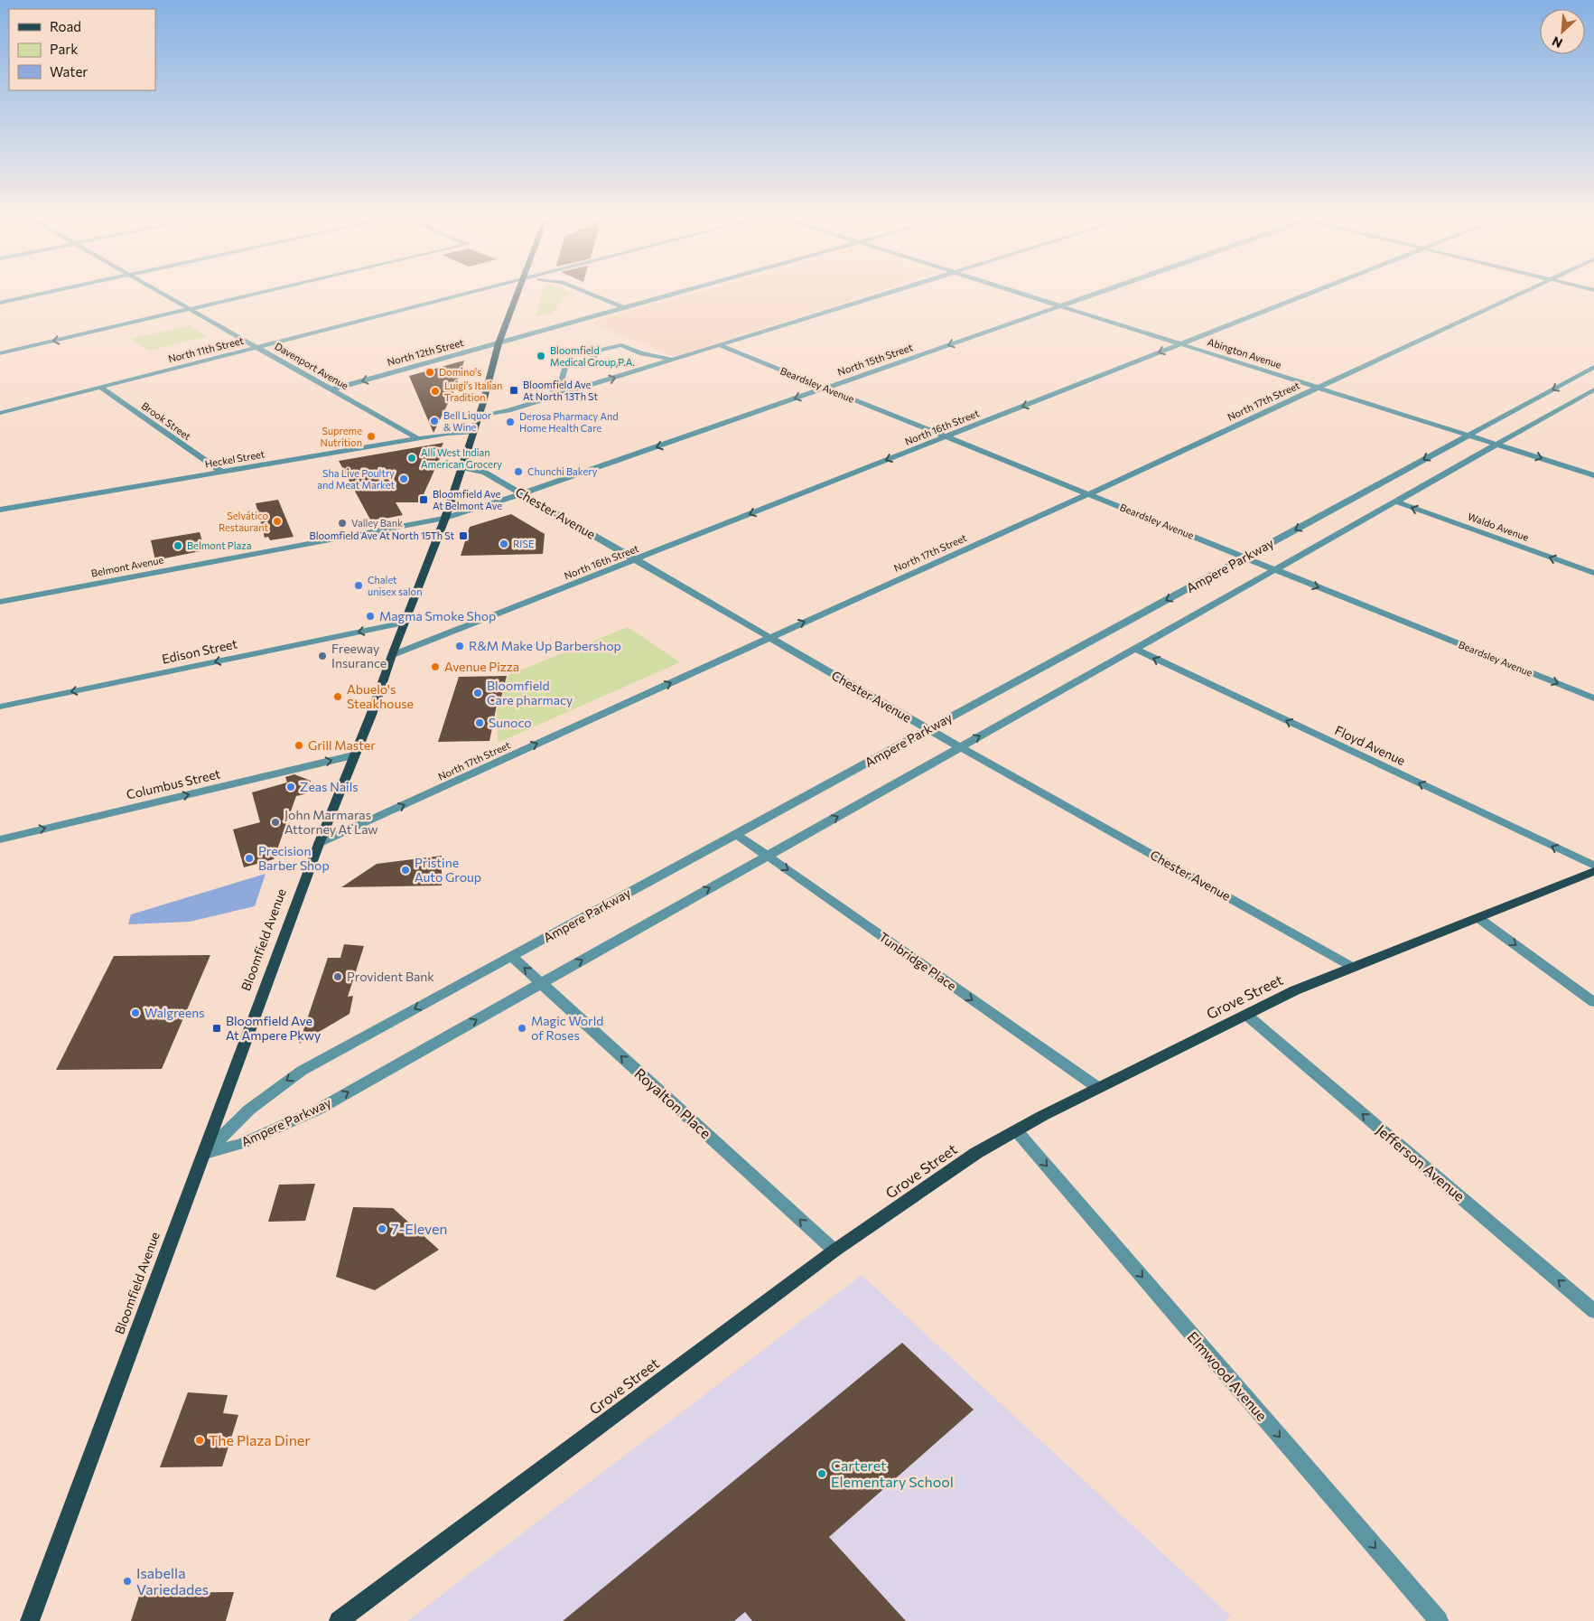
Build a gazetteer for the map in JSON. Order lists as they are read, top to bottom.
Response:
{
  "streets": {
    "main road": ["Bloomfield Avenue", "Grove Street"],
    "street": [
      "North 11th Street",
      "North 12th Street",
      "Abington Avenue",
      "North 15th Street",
      "Davenport Avenue",
      "Beardsley Avenue",
      "North 17th Street",
      "Brook Street",
      "North 16th Street",
      "Heckel Street",
      "Chester Avenue",
      "Waldo Avenue",
      "Ampere Parkway",
      "Belmont Avenue",
      "Edison Street",
      "Floyd Avenue",
      "Columbus Street",
      "Tunbridge Place",
      "Royalton Place",
      "Jefferson Avenue",
      "Elmwood Avenue"
    ]
  },
  "crossings": [
    ["North 11th Street", "Davenport Avenue"],
    ["North 11th Street", "Brook Street"],
    ["North 12th Street", "Davenport Avenue"],
    ["North 12th Street", "Bloomfield Avenue"],
    ["Abington Avenue", "North 15th Street"],
    ["Abington Avenue", "North 17th Street"],
    ["Abington Avenue", "North 16th Street"],
    ["Abington Avenue", "Ampere Parkway"],
    ["North 15th Street", "Beardsley Avenue"],
    ["North 15th Street", "Chester Avenue"],
    ["North 15th Street", "Belmont Avenue"],
    ["North 15th Street", "Bloomfield Avenue"],
    ["Davenport Avenue", "Heckel Street"],
    ["Beardsley Avenue", "North 17th Street"],
    ["Beardsley Avenue", "North 16th Street"],
    ["Beardsley Avenue", "Ampere Parkway"],
    ["North 17th Street", "Chester Avenue"],
    ["North 17th Street", "Bloomfield Avenue"],
    ["Brook Street", "Heckel Street"],
    ["North 16th Street", "Chester Avenue"],
    ["North 16th Street", "Bloomfield Avenue"],
    ["Heckel Street", "Bloomfield Avenue"],
    ["Chester Avenue", "Ampere Parkway"],
    ["Chester Avenue", "Bloomfield Avenue"],
    ["Chester Avenue", "Grove Street"],
    ["Waldo Avenue", "Ampere Parkway"],
    ["Ampere Parkway", "Floyd Avenue"],
    ["Ampere Parkway", "Bloomfield Avenue"],
    ["Ampere Parkway", "Tunbridge Place"],
    ["Ampere Parkway", "Royalton Place"],
    ["Belmont Avenue", "Bloomfield Avenue"],
    ["Edison Street", "Bloomfield Avenue"],
    ["Columbus Street", "Bloomfield Avenue"],
    ["Tunbridge Place", "Grove Street"],
    ["Grove Street", "Royalton Place"],
    ["Grove Street", "Jefferson Avenue"],
    ["Grove Street", "Elmwood Avenue"]
  ],
  "one_way": [
    "North 12th Street",
    "Beardsley Avenue",
    "North 17th Street",
    "North 16th Street",
    "Waldo Avenue",
    "Edison Street",
    "Floyd Avenue",
    "Columbus Street",
    "Tunbridge Place",
    "Royalton Place",
    "Jefferson Avenue",
    "Elmwood Avenue"
  ],
  "places": {
    "other": [
      "Bloomfield Medical Group,P.A.",
      "Domino's",
      "Luigi's Italian Tradition",
      "Bell Liquor & Wine",
      "Derosa Pharmacy And Home Health Care",
      "Supreme Nutrition",
      "Alli West Indian American Grocery",
      "Chunchi Bakery",
      "Sha Live Poultry and Meat Market",
      "Selvático Restaurant",
      "Valley Bank",
      "RISE",
      "Belmont Plaza",
      "Chalet unisex salon",
      "Magma Smoke Shop",
      "R&M Make Up Barbershop",
      "Freeway Insurance",
      "Avenue Pizza",
      "Bloomfield Care pharmacy",
      "Abuelo's Steakhouse",
      "Sunoco",
      "Grill Master",
      "Zeas Nails",
      "John Marmaras Attorney At Law",
      "Precision Barber Shop",
      "Pristine Auto Group",
      "Provident Bank",
      "Walgreens",
      "Magic World of Roses",
      "7-Eleven",
      "The Plaza Diner",
      "Carteret Elementary School",
      "Isabella Variedades"
    ],
    "transit": [
      "Bloomfield Ave At North 13Th St",
      "Bloomfield Ave At Belmont Ave",
      "Bloomfield Ave At North 15Th St",
      "Bloomfield Ave At Ampere Pkwy"
    ]
  },
  "legend": ["Road", "Park", "Water"],
  "north": "bottom left"
}
